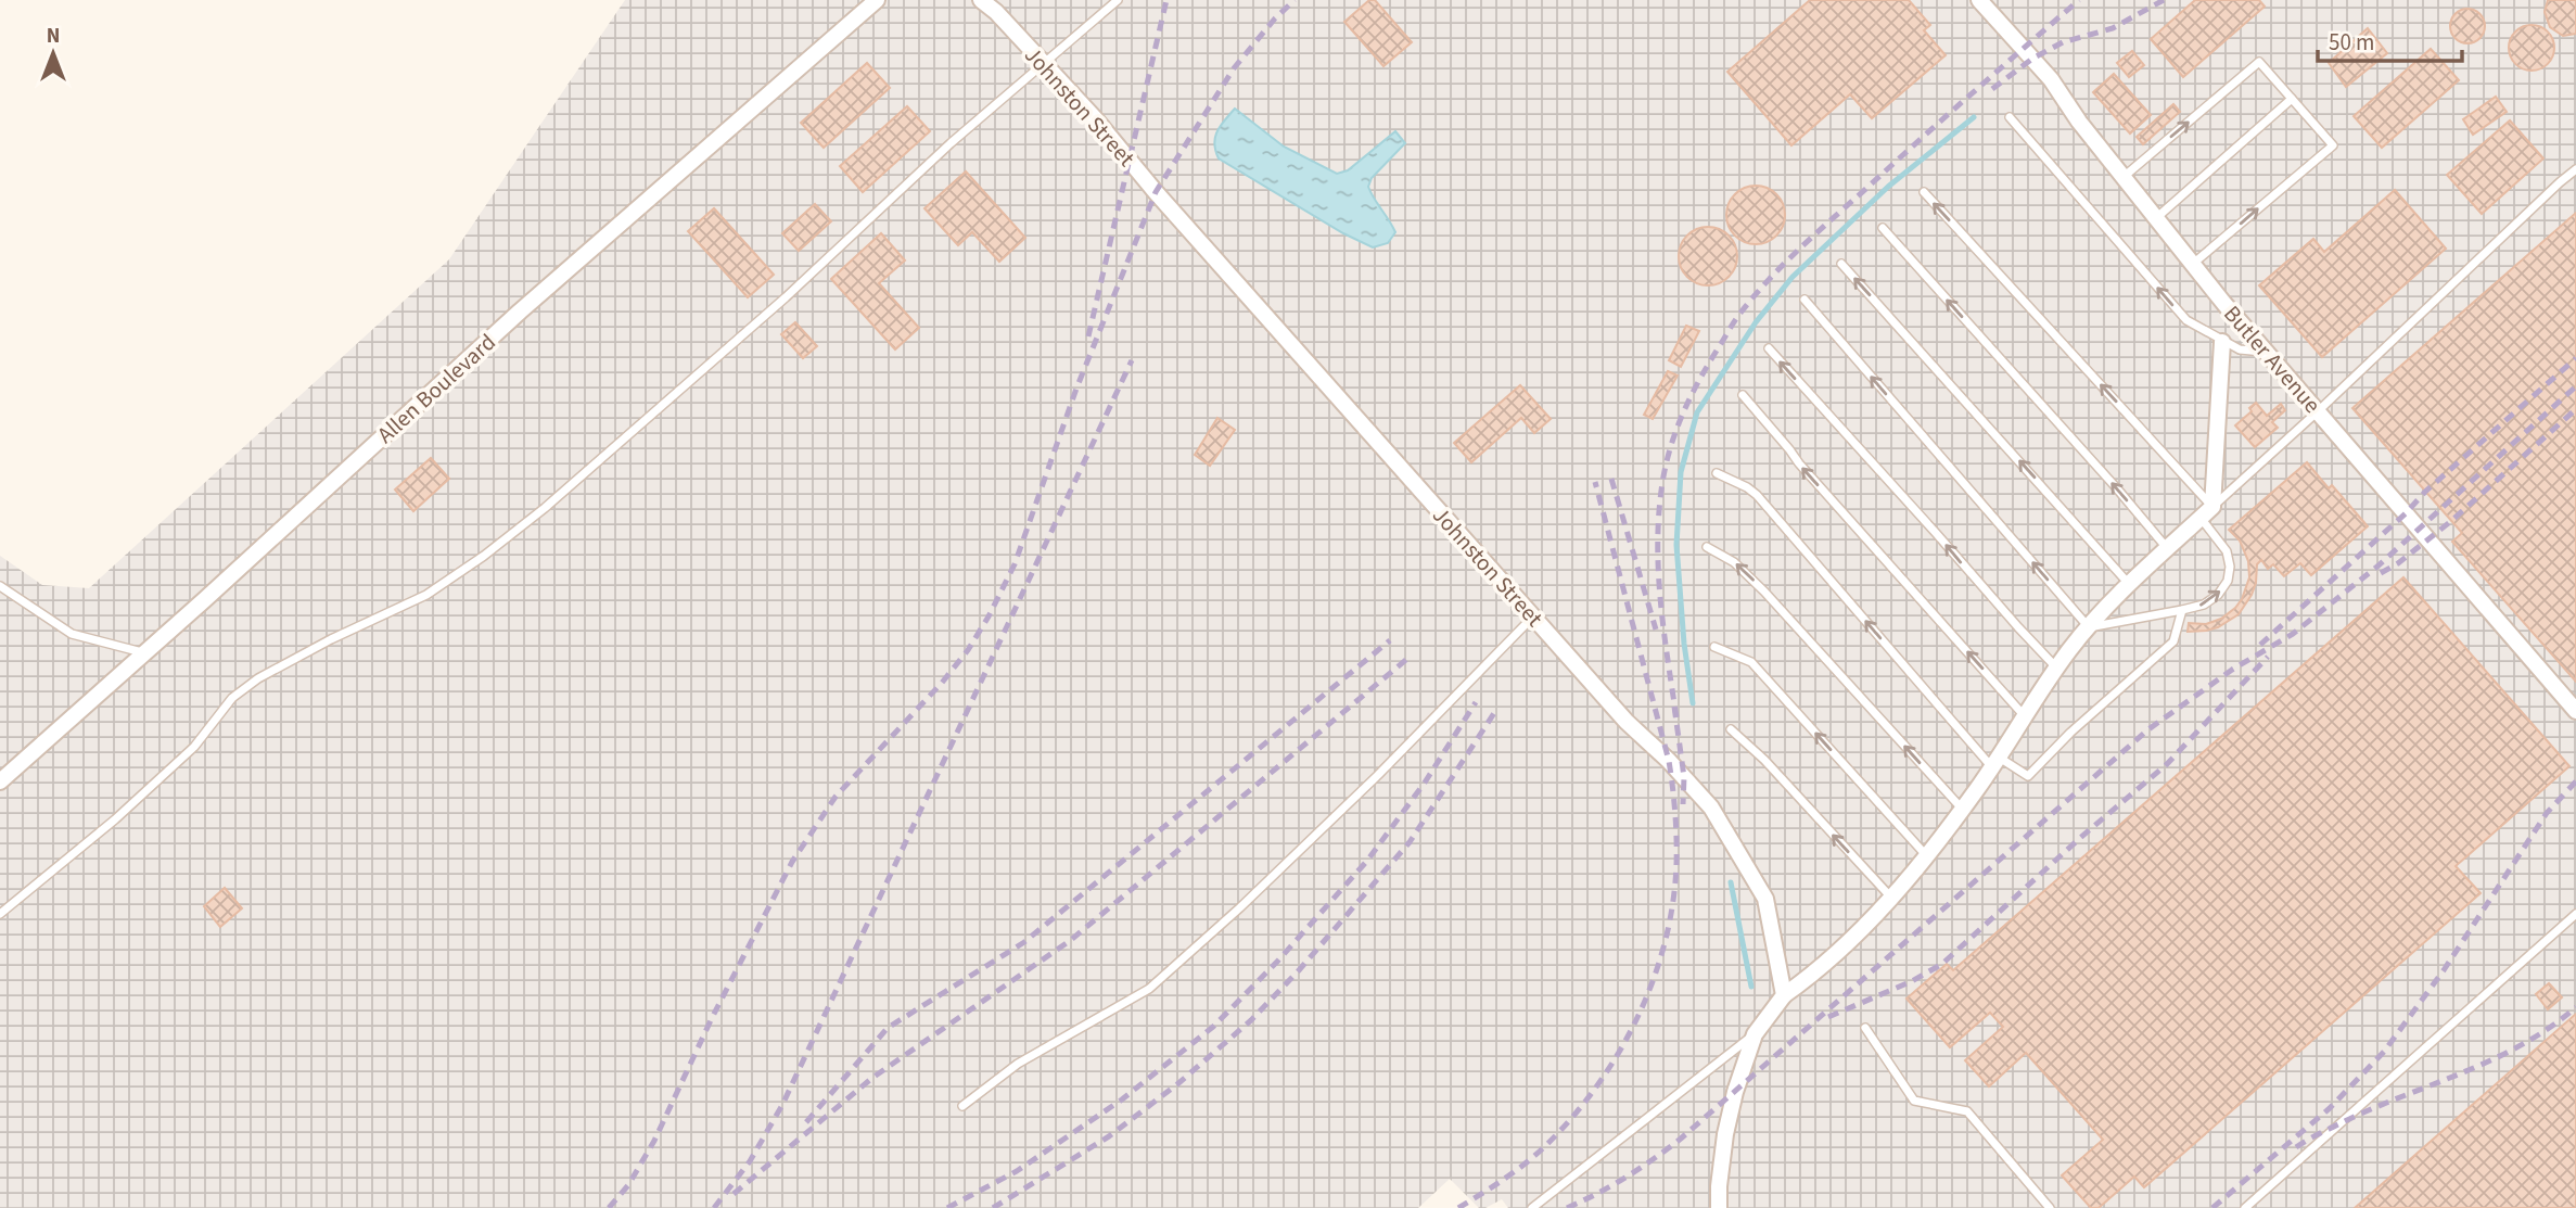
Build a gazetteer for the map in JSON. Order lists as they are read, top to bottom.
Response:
{
  "streets": {
    "street": ["Johnston Street", "Butler Avenue", "Allen Boulevard"]
  },
  "scale_bar": "50 m",
  "north": "top"
}
